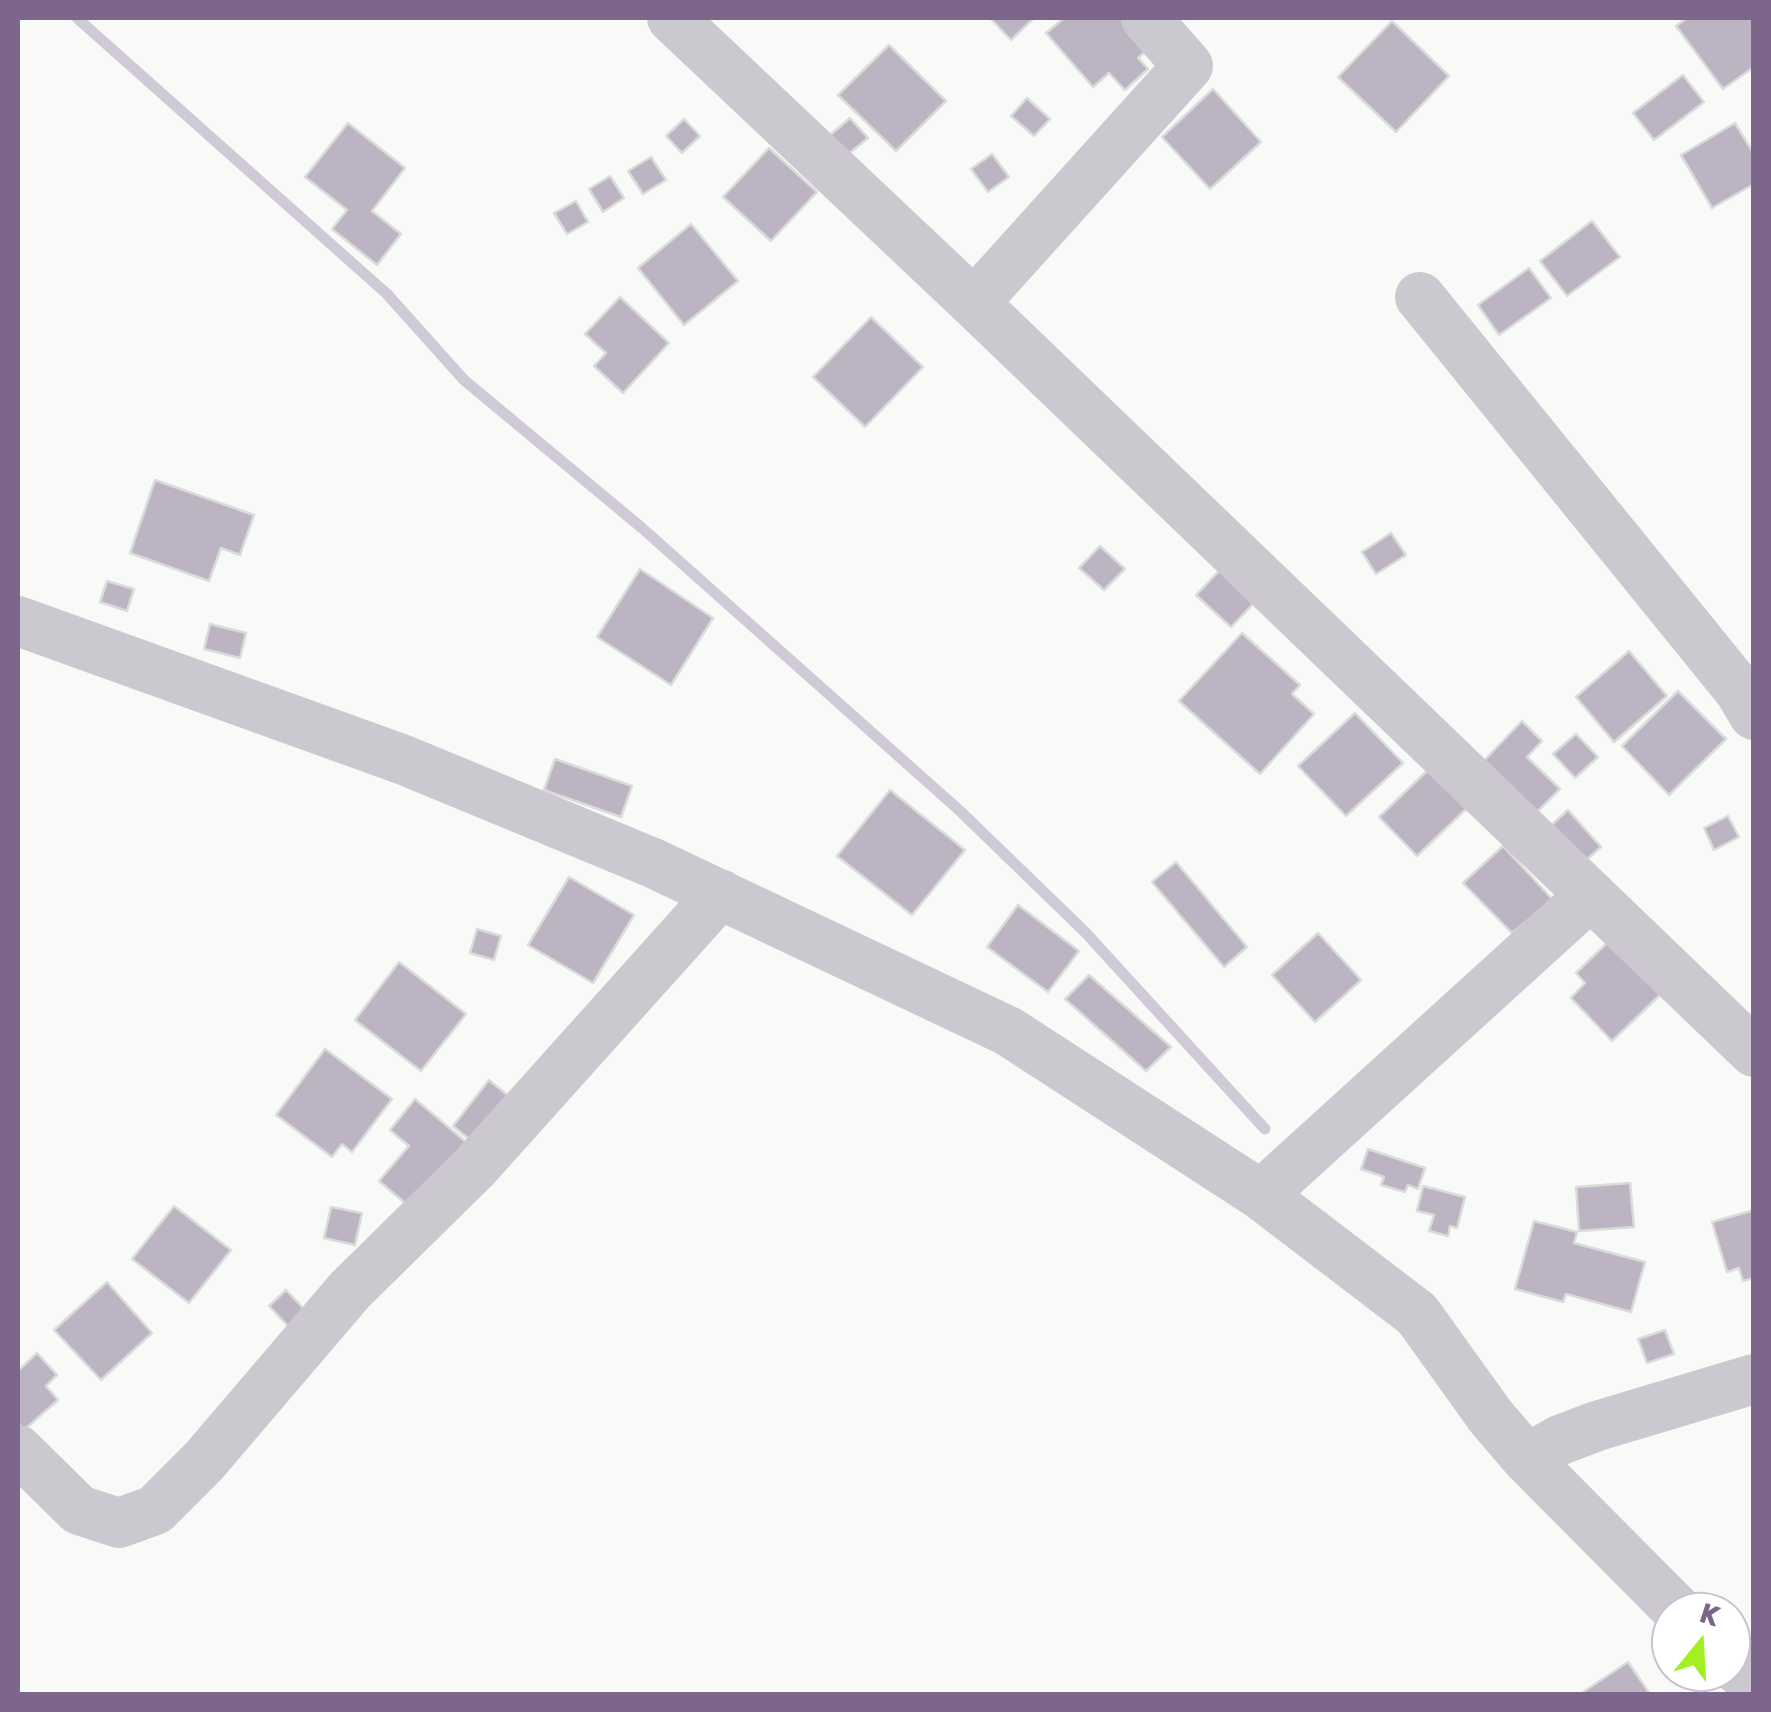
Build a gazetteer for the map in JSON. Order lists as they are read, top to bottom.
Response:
{
  "north": "top"
}
